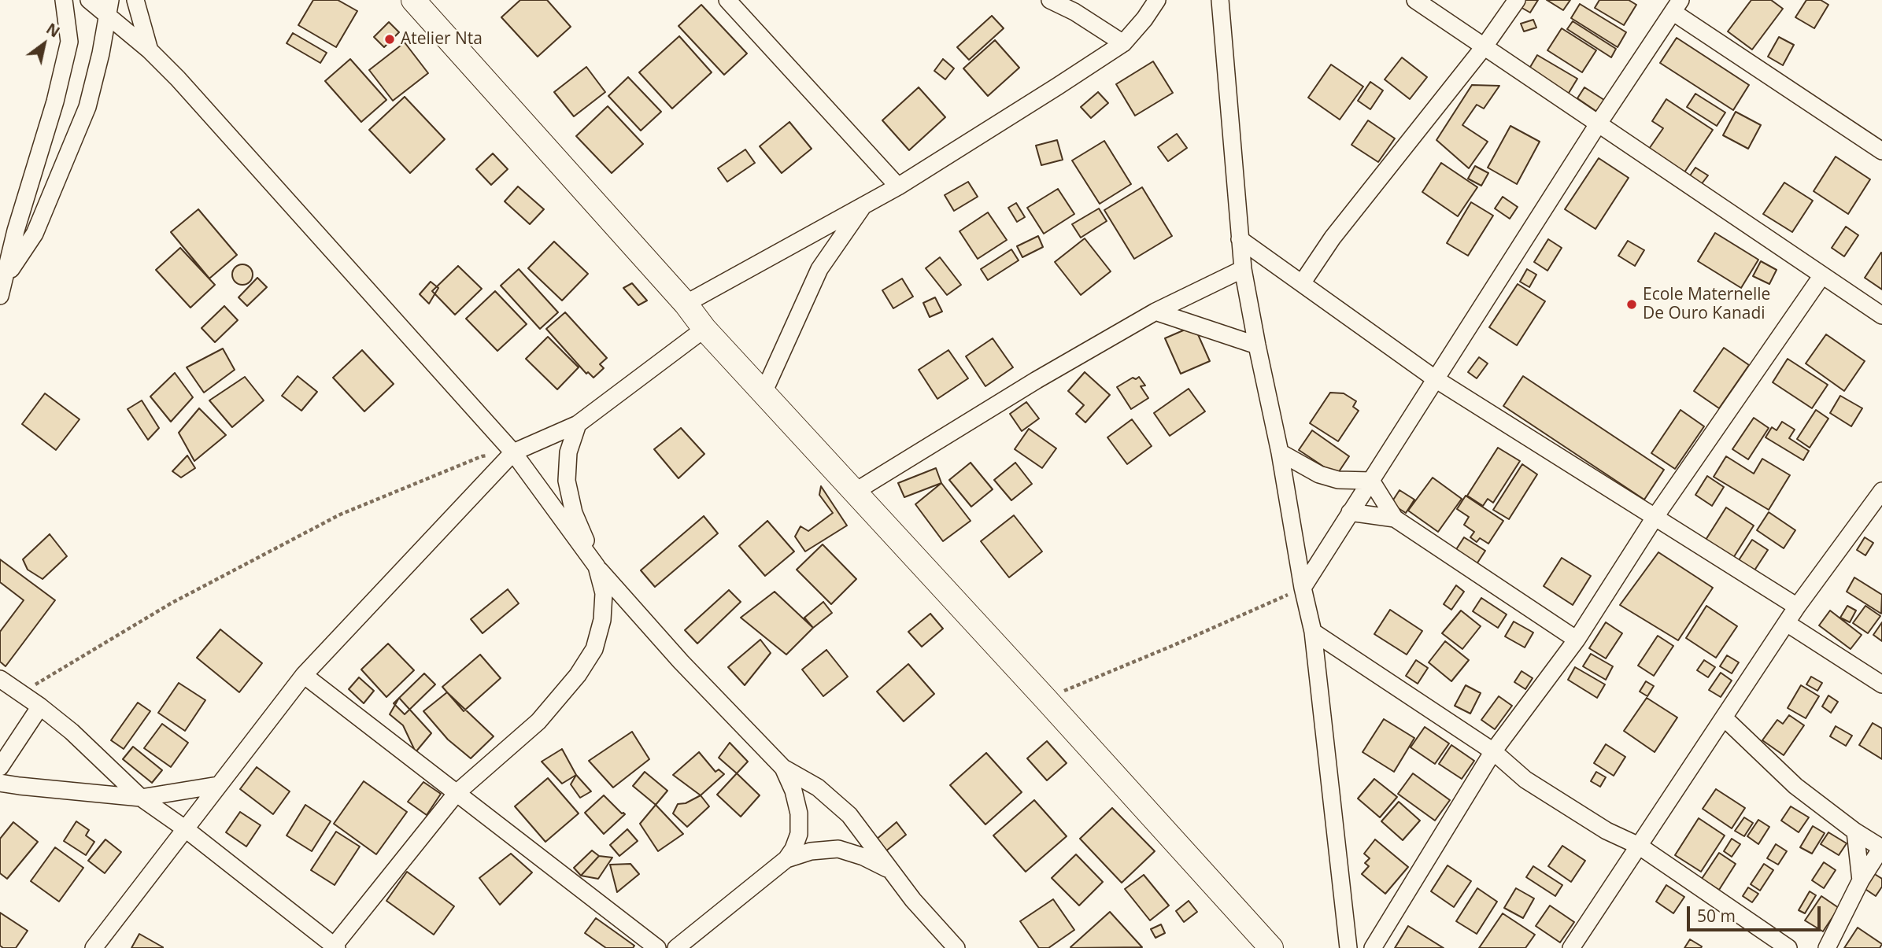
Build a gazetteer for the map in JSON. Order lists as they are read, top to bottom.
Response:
{
  "places": ["Atelier Nta", "Ecole Maternelle De Ouro Kanadi"],
  "scale_bar": "50 m",
  "north": "top right"
}
